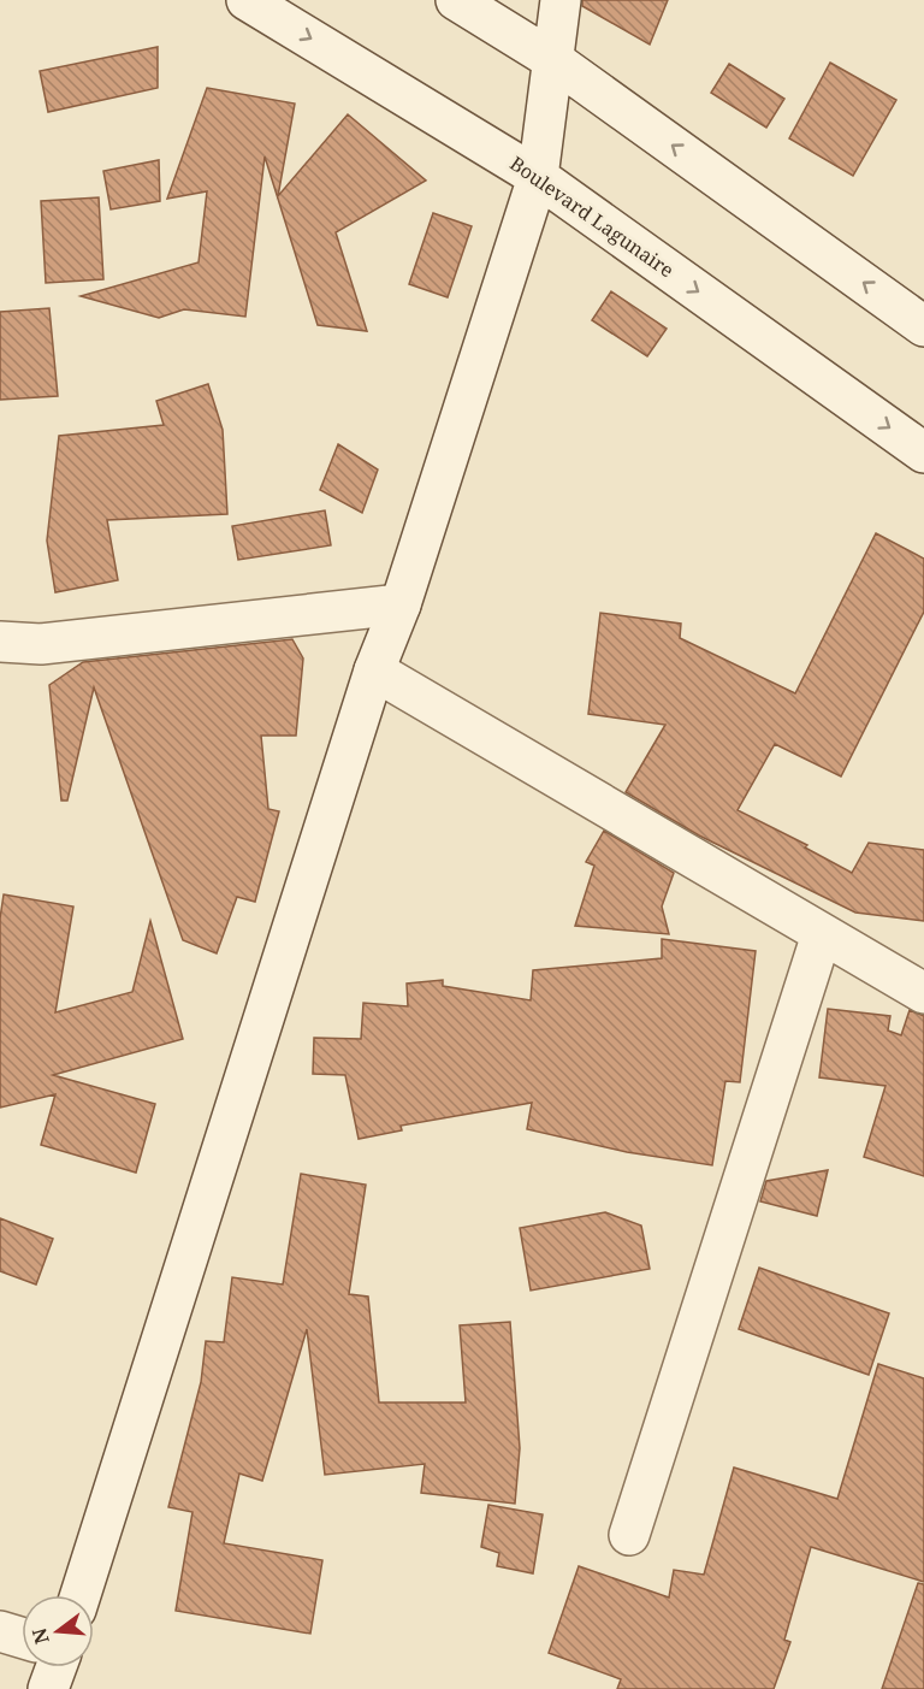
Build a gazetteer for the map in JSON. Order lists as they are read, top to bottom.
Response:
{
  "streets": {
    "main road": ["Boulevard Lagunaire"]
  },
  "north": "left"
}
